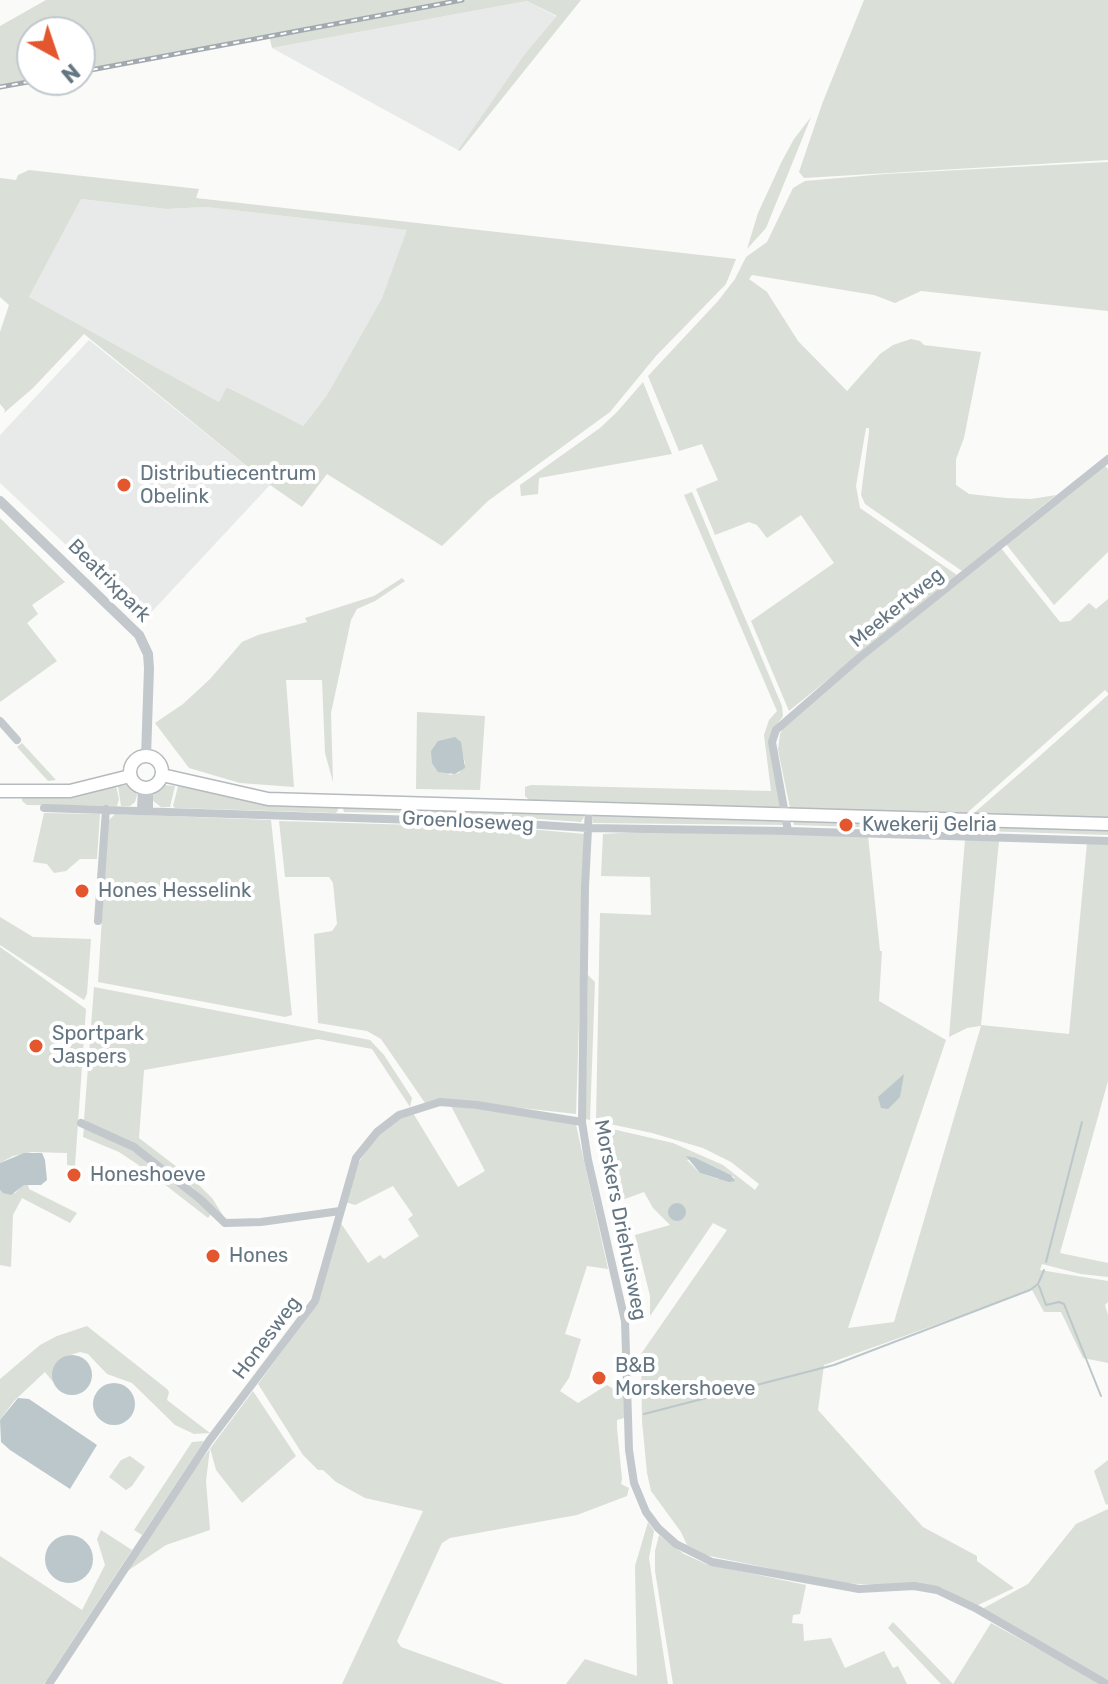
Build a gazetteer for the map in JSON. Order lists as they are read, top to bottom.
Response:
{
  "streets": {
    "main road": ["Groenloseweg"],
    "street": [
      "Beatrixpark",
      "Meekertweg",
      "Morskers Driehuisweg",
      "Honesweg"
    ]
  },
  "crossings": [
    ["Beatrixpark", "Groenloseweg"],
    ["Meekertweg", "Groenloseweg"],
    ["Groenloseweg", "Morskers Driehuisweg"],
    ["Morskers Driehuisweg", "Honesweg"]
  ],
  "places": [
    "Distributiecentrum Obelink",
    "Kwekerij Gelria",
    "Hones Hesselink",
    "Sportpark Jaspers",
    "Honeshoeve",
    "Hones",
    "B&B Morskershoeve"
  ],
  "north": "bottom right"
}
